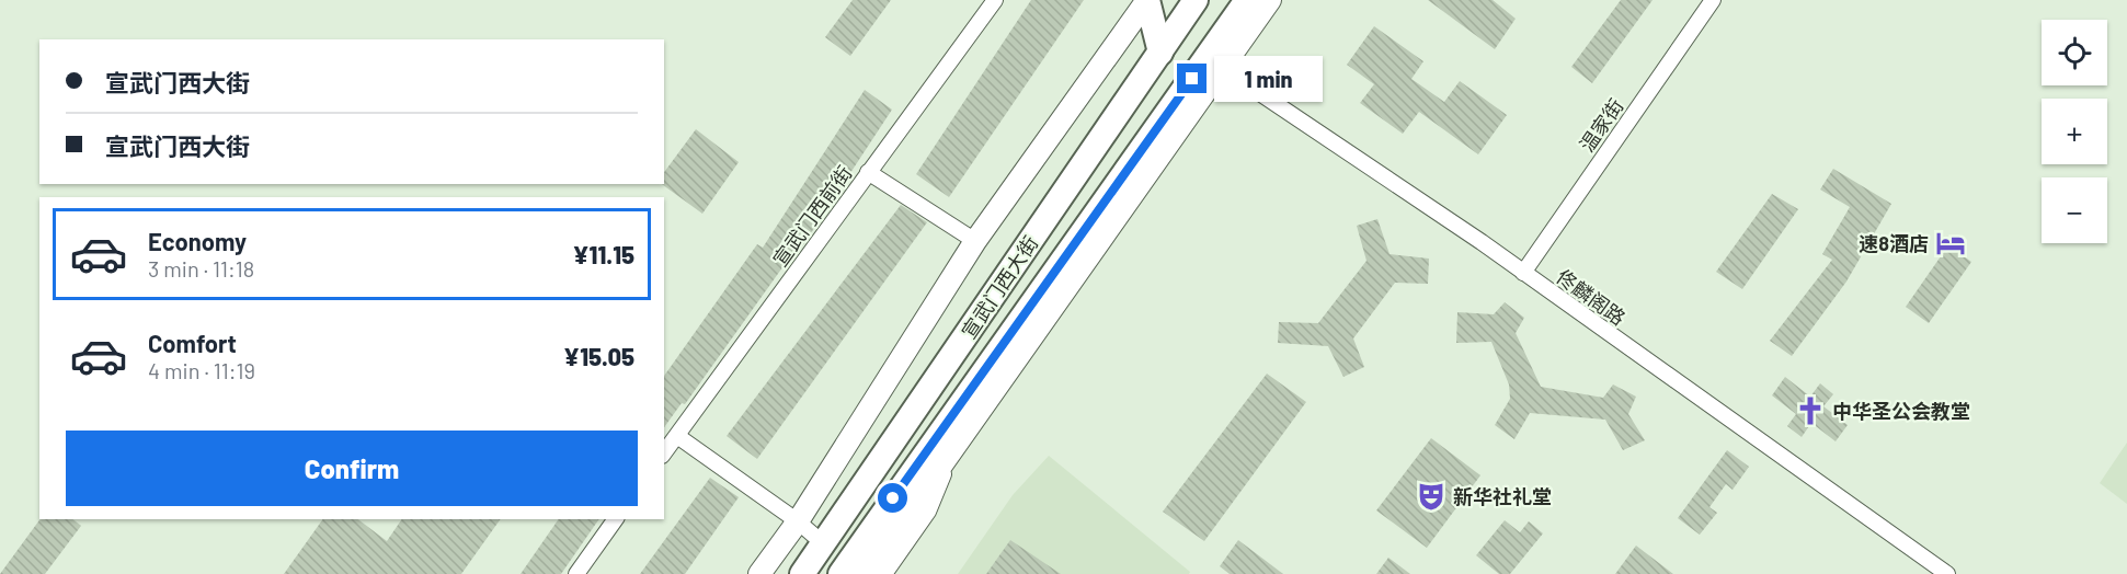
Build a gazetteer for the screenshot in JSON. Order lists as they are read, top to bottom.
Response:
{
  "streets": {
    "main road": ["宣武门西大街"],
    "street": ["温家街", "宣武门西前街", "佟麟阁路"]
  },
  "crossings": [
    ["温家街", "佟麟阁路"],
    ["宣武门西大街", "佟麟阁路"]
  ],
  "places": {
    "hotel": ["速8酒店"],
    "church": ["中华圣公会教堂"],
    "theatre": ["新华社礼堂"]
  },
  "page": {
    "map_buttons": ["+", "−"],
    "banner": ["宣武门西大街", "宣武门西大街"],
    "bubble": "1 min",
    "list": [
      {
        "name": "Economy",
        "note": "3 min · 11:18",
        "value": "¥11.15"
      },
      {
        "name": "Comfort",
        "note": "4 min · 11:19",
        "value": "¥15.05"
      }
    ],
    "buttons": "Confirm"
  }
}
